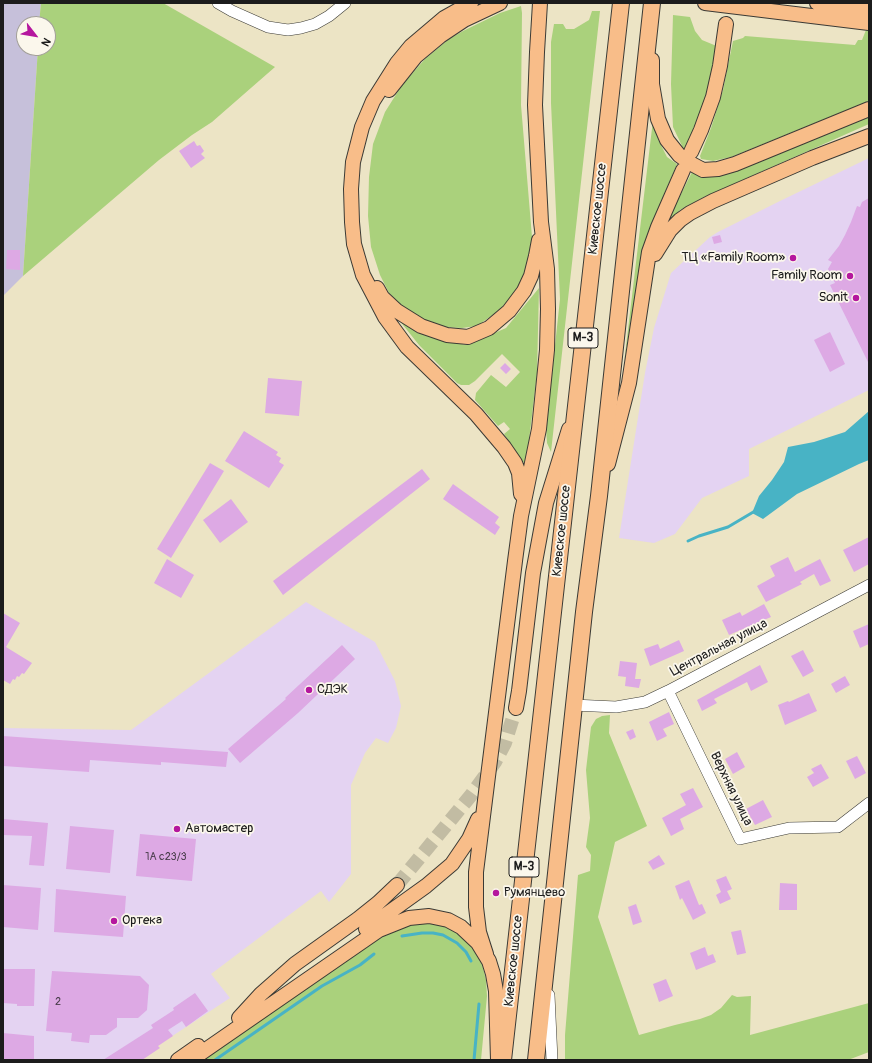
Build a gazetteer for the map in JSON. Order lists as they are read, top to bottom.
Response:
{
  "streets": {
    "highway": ["Киевское шоссе", "М-3"],
    "street": ["Центральная улица", "Верхняя улица"]
  },
  "crossings": [
    ["М-3", "Центральная улица"],
    ["Центральная улица", "Верхняя улица"]
  ],
  "places": [
    "ТЦ «Family Room»",
    "Family Room",
    "Sonit",
    "СДЭК",
    "Автомастер",
    "Румянцево",
    "Ортека"
  ],
  "house_numbers": ["1А с23/3", "2"],
  "north": "bottom right"
}
